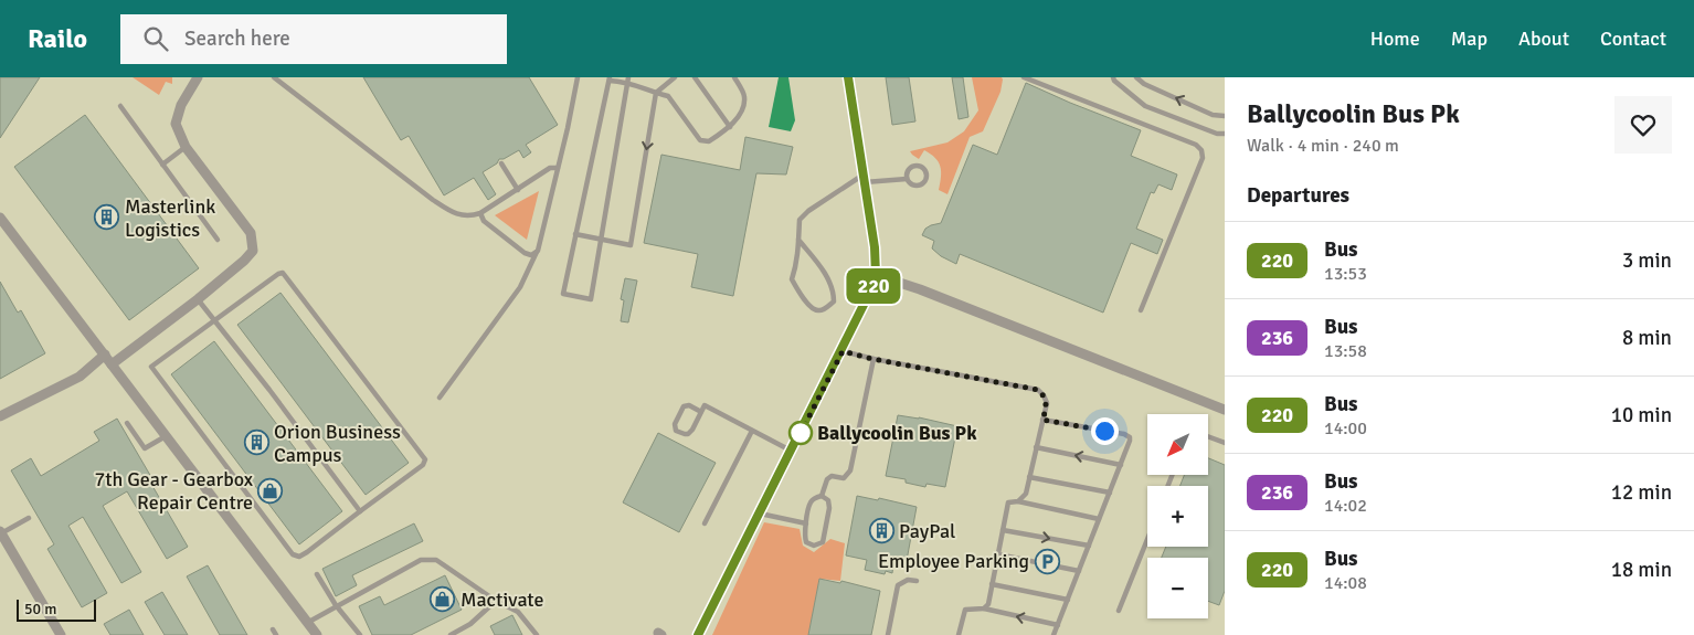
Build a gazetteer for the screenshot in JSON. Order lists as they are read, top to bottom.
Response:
{
  "places": {
    "building": ["Masterlink Logistics", "Orion Business Campus", "PayPal"],
    "other": ["Ballycoolin Bus Pk"],
    "shop": ["7th Gear - Gearbox Repair Centre", "Mactivate"],
    "parking": ["Employee Parking"]
  },
  "lines": ["bus line 220"],
  "scale_bar": "50 m",
  "north": "bottom left",
  "page": {
    "header": "Railo",
    "search": "Search here",
    "nav": [
      "Home",
      "Map",
      "About",
      "Contact"
    ],
    "on_map": "220",
    "heading": [
      ["Ballycoolin Bus Pk", "Walk · 4 min · 240 m"],
      "Departures"
    ],
    "list": [
      {
        "mark": "220",
        "name": "Bus",
        "note": "13:53",
        "value": "3 min"
      },
      {
        "mark": "236",
        "name": "Bus",
        "note": "13:58",
        "value": "8 min"
      },
      {
        "mark": "220",
        "name": "Bus",
        "note": "14:00",
        "value": "10 min"
      },
      {
        "mark": "236",
        "name": "Bus",
        "note": "14:02",
        "value": "12 min"
      },
      {
        "mark": "220",
        "name": "Bus",
        "note": "14:08",
        "value": "18 min"
      }
    ],
    "map_buttons": ["+", "−"],
    "scale": "50 m"
  }
}
